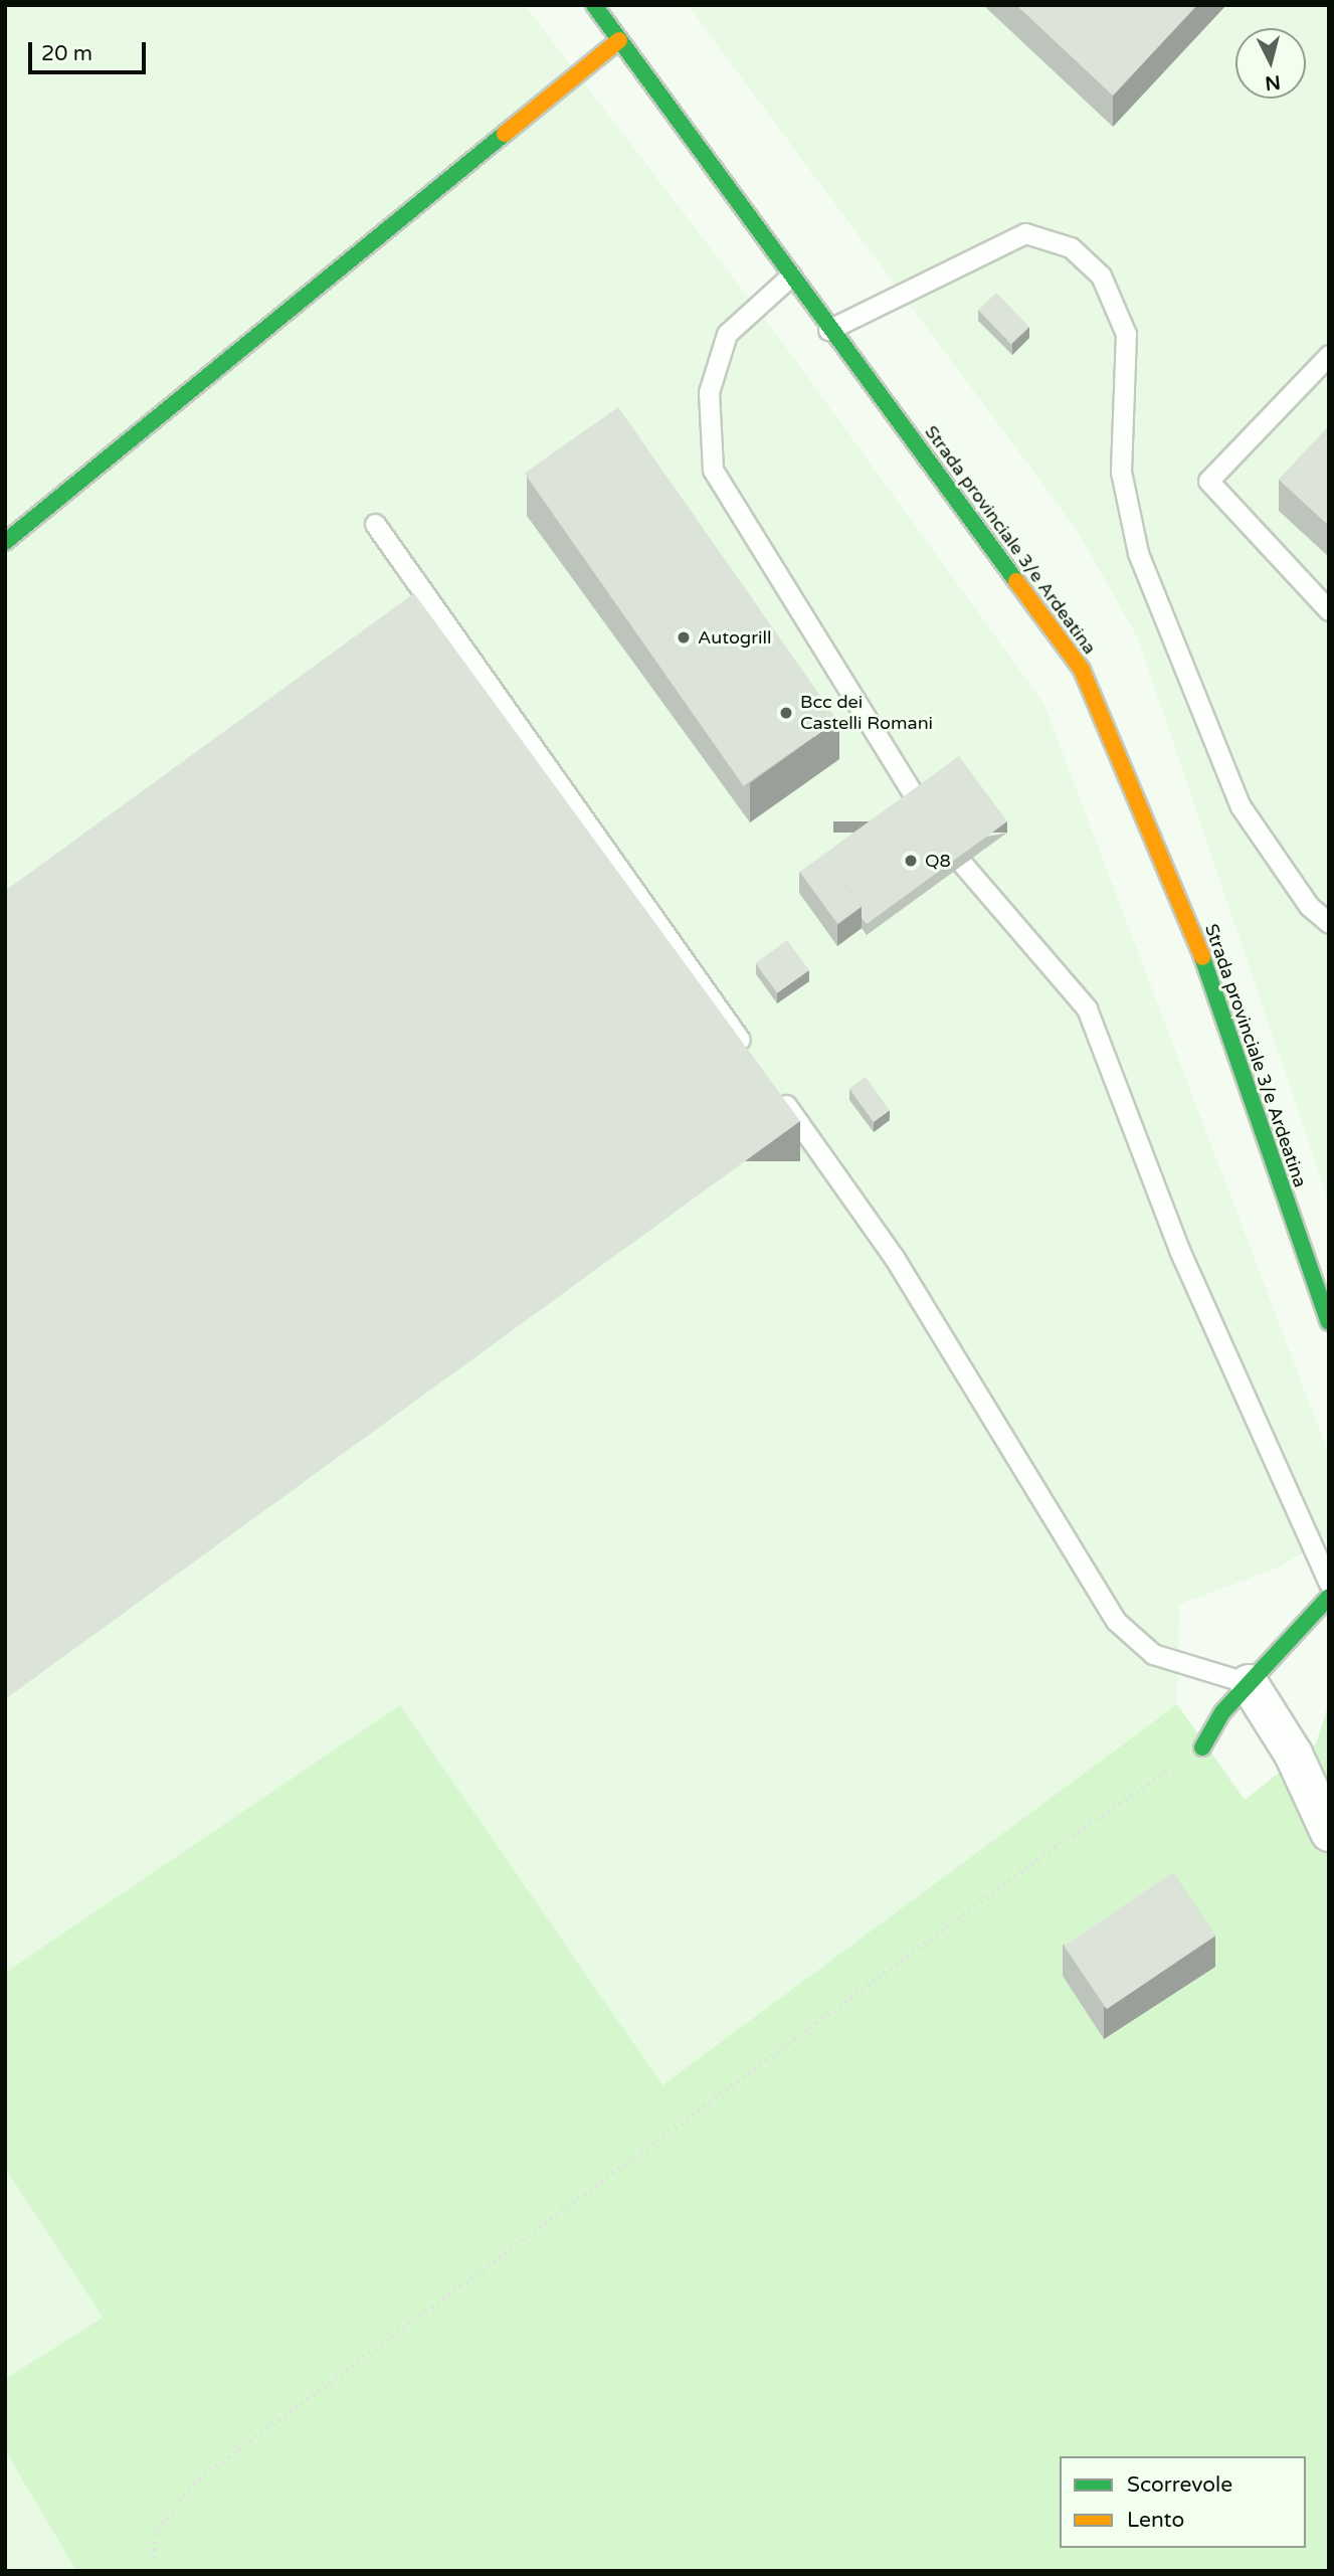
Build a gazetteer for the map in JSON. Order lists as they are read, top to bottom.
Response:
{
  "streets": {
    "main road": ["Strada provinciale 3/e Ardeatina"]
  },
  "places": ["Autogrill", "Bcc dei Castelli Romani", "Q8"],
  "legend": ["Scorrevole", "Lento"],
  "scale_bar": "20 m",
  "north": "bottom"
}
